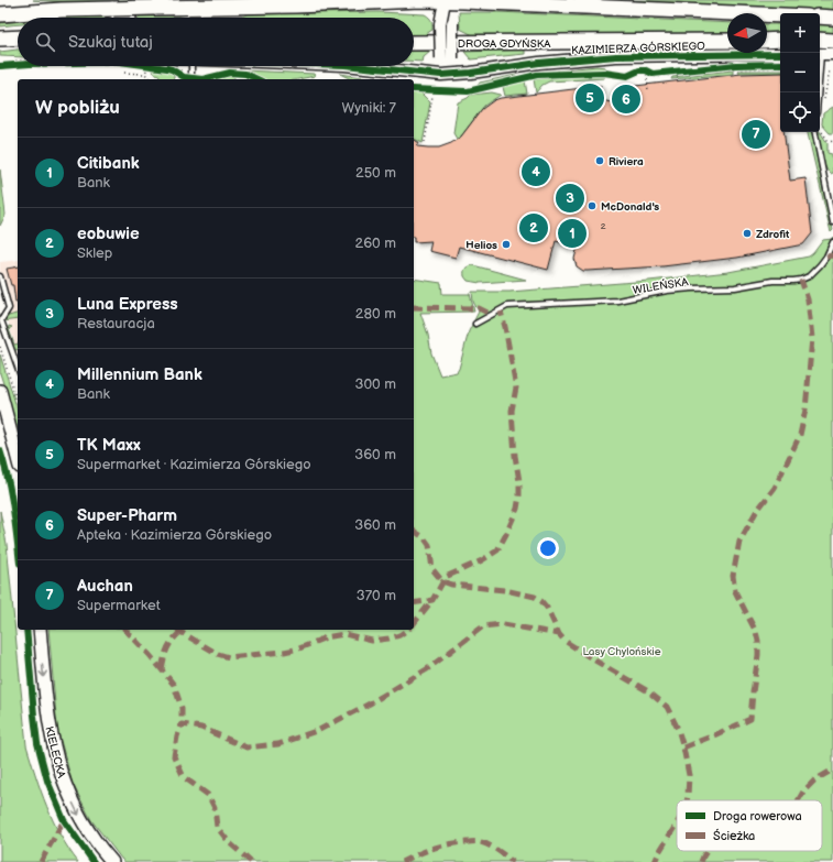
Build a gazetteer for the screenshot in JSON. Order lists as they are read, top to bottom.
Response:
{
  "streets": {
    "main road": ["DROGA GDYŃSKA", "KIELECKA"],
    "street": ["KAZIMIERZA GÓRSKIEGO"],
    "lane": ["WILEŃSKA"]
  },
  "one_way": ["KIELECKA"],
  "parks": ["Lasy Chylońskie"],
  "places": [
    "Riviera",
    "McDonald's",
    "Zdrofit",
    "Helios"
  ],
  "house_numbers": ["2"],
  "legend": ["Droga rowerowa", "Ścieżka"],
  "north": "left",
  "page": {
    "map_buttons": ["+", "−"],
    "search": "Szukaj tutaj",
    "heading": ["W pobliżu", "Wyniki: 7"],
    "pins": [
      "5",
      "6",
      "7",
      "4",
      "3",
      "2",
      "1"
    ],
    "list": [
      {
        "mark": "1",
        "name": "Citibank",
        "note": "Bank",
        "value": "250 m"
      },
      {
        "mark": "2",
        "name": "eobuwie",
        "note": "Sklep",
        "value": "260 m"
      },
      {
        "mark": "3",
        "name": "Luna Express",
        "note": "Restauracja",
        "value": "280 m"
      },
      {
        "mark": "4",
        "name": "Millennium Bank",
        "note": "Bank",
        "value": "300 m"
      },
      {
        "mark": "5",
        "name": "TK Maxx",
        "note": "Supermarket · Kazimierza Górskiego",
        "value": "360 m"
      },
      {
        "mark": "6",
        "name": "Super-Pharm",
        "note": "Apteka · Kazimierza Górskiego",
        "value": "360 m"
      },
      {
        "mark": "7",
        "name": "Auchan",
        "note": "Supermarket",
        "value": "370 m"
      }
    ]
  }
}
